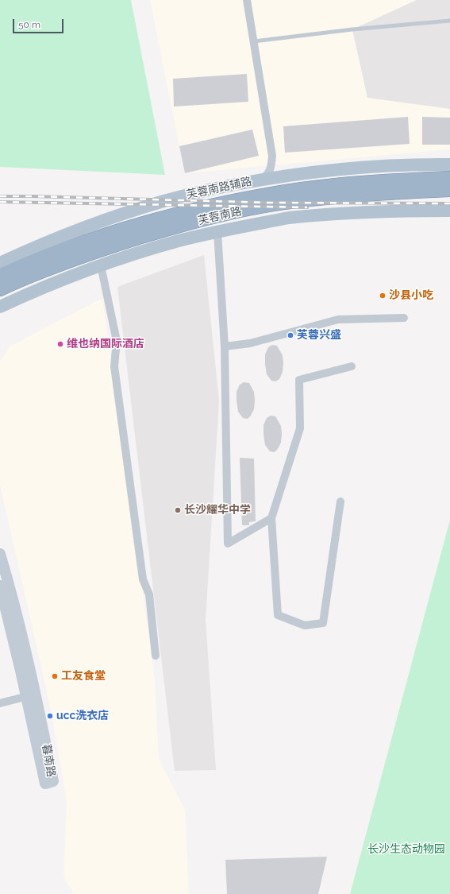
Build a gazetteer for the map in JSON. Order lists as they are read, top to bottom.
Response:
{
  "streets": {
    "highway": ["芙蓉南路"],
    "main road": ["芙蓉南路辅路", "暮南路"]
  },
  "parks": ["长沙生态动物园"],
  "places": [
    "沙县小吃",
    "芙蓉兴盛",
    "维也纳国际酒店",
    "长沙耀华中学",
    "工友食堂",
    "ucc洗衣店"
  ],
  "scale_bar": "50 m"
}
